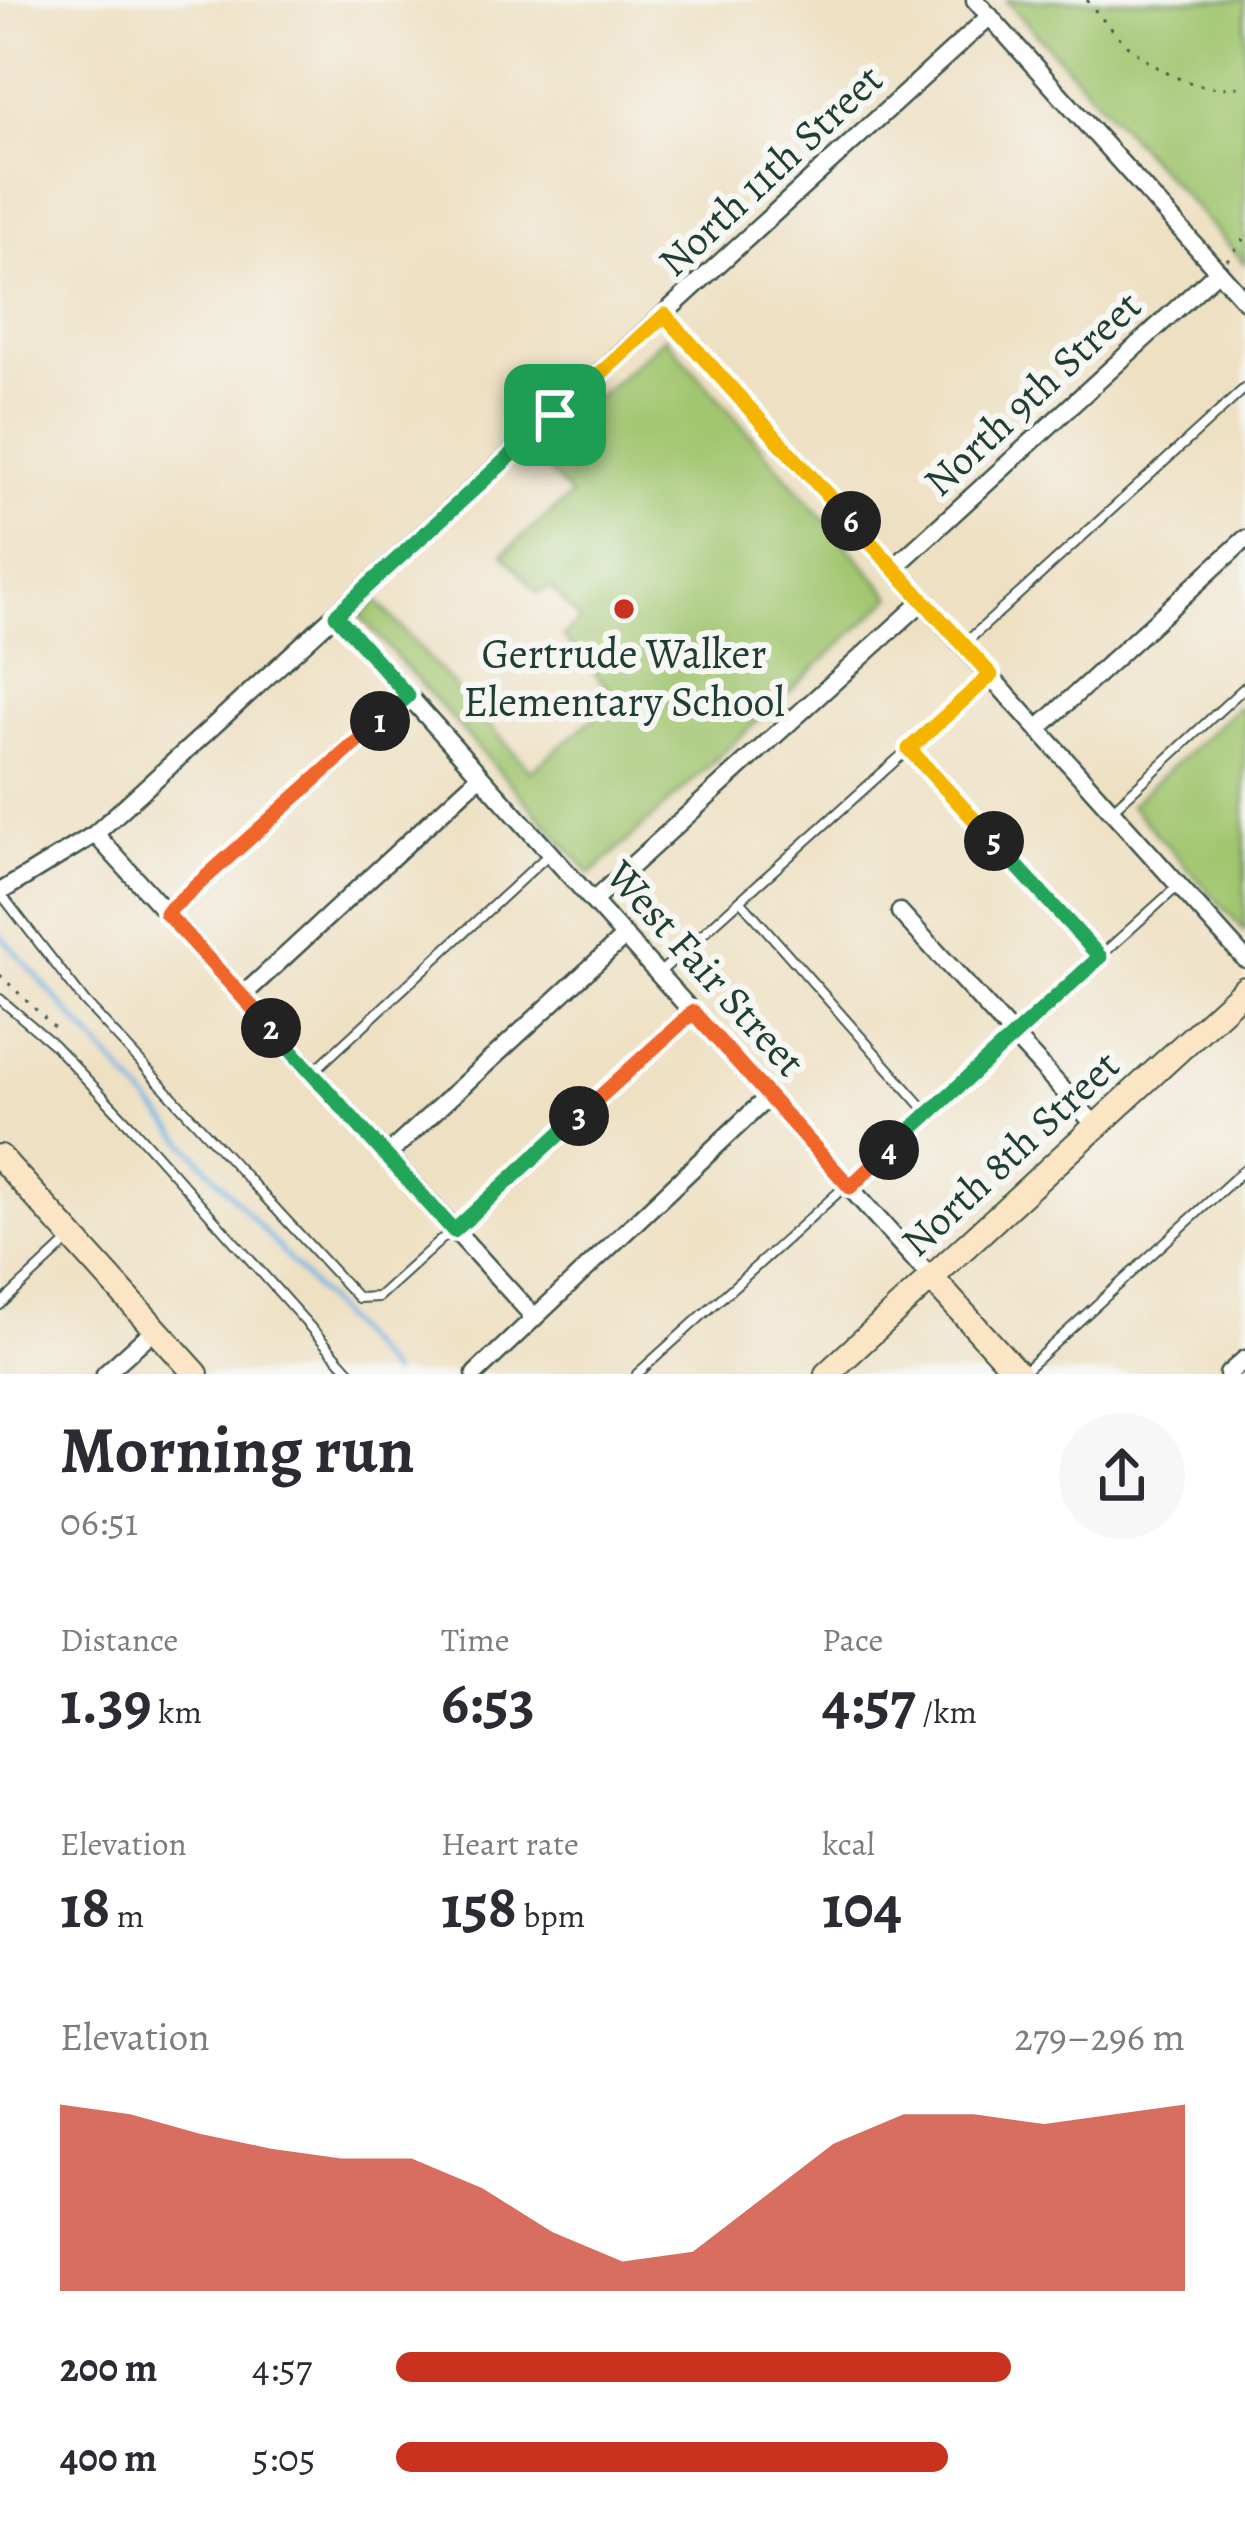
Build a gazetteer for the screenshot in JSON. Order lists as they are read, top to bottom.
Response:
{
  "streets": {
    "street": [
      "North 11th Street",
      "North 9th Street",
      "West Fair Street",
      "North 8th Street"
    ]
  },
  "crossings": [
    ["North 11th Street", "West Fair Street"],
    ["West Fair Street", "North 8th Street"]
  ],
  "places": ["Gertrude Walker Elementary School"],
  "page": {
    "pins": [
      "6",
      "1",
      "5",
      "2",
      "3",
      "4"
    ],
    "heading": ["Morning run", "06:51"],
    "stats": [
      ["Distance", "1.39 km"],
      ["Time", "6:53"],
      ["Pace", "4:57 /km"],
      ["Elevation", "18 m"],
      ["Heart rate", "158 bpm"],
      ["kcal", "104"]
    ],
    "chart": ["Elevation", "279–296 m"],
    "list": [
      {
        "name": "200 m",
        "note": "4:57"
      },
      {
        "name": "400 m",
        "note": "5:05"
      }
    ]
  }
}
